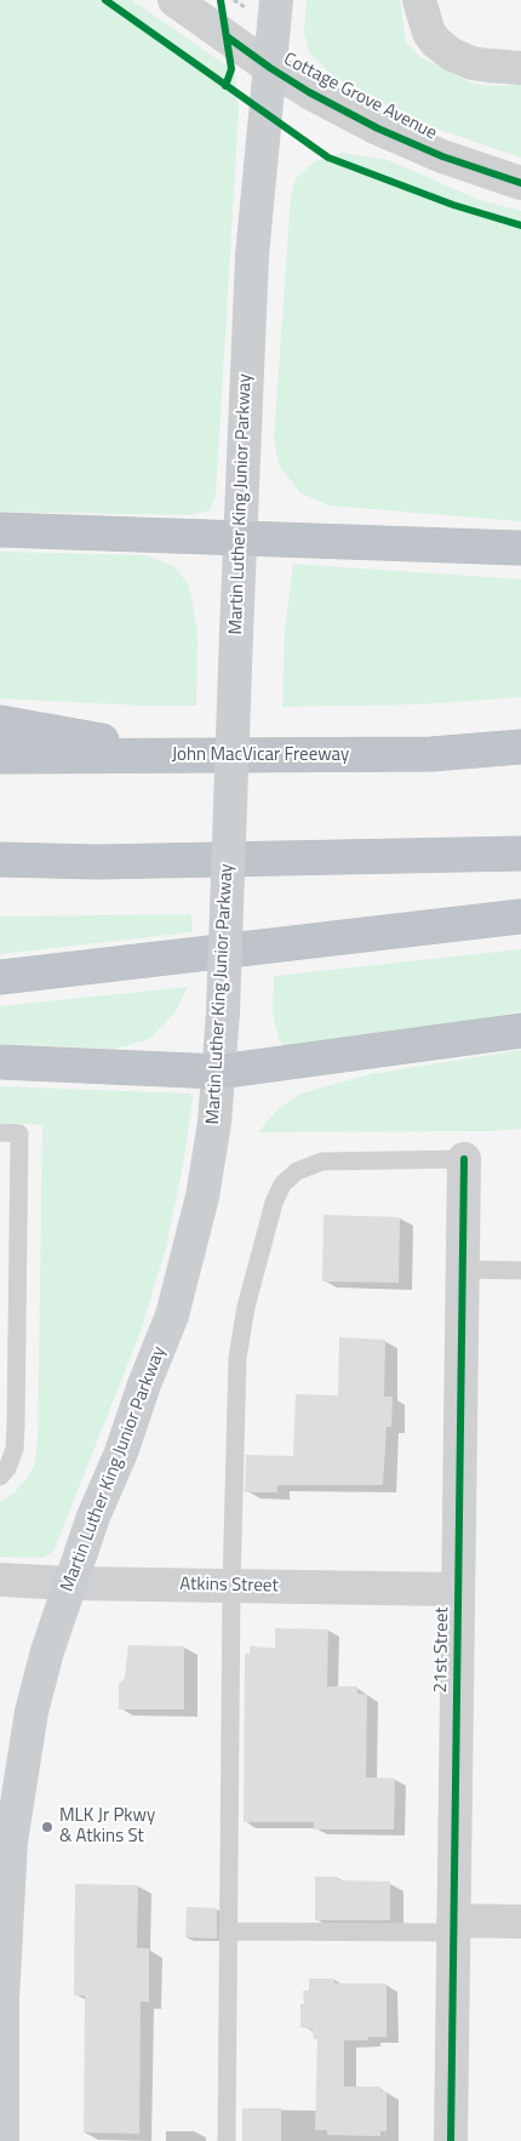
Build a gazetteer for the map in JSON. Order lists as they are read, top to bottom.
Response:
{
  "streets": {
    "highway": ["John MacVicar Freeway"],
    "main road": ["Martin Luther King Junior Parkway"],
    "street": ["Cottage Grove Avenue", "Atkins Street", "21st Street"]
  },
  "crossings": [
    ["Cottage Grove Avenue", "Martin Luther King Junior Parkway"],
    ["Martin Luther King Junior Parkway", "Atkins Street"],
    ["Atkins Street", "21st Street"]
  ],
  "places": ["MLK Jr Pkwy & Atkins St"]
}
